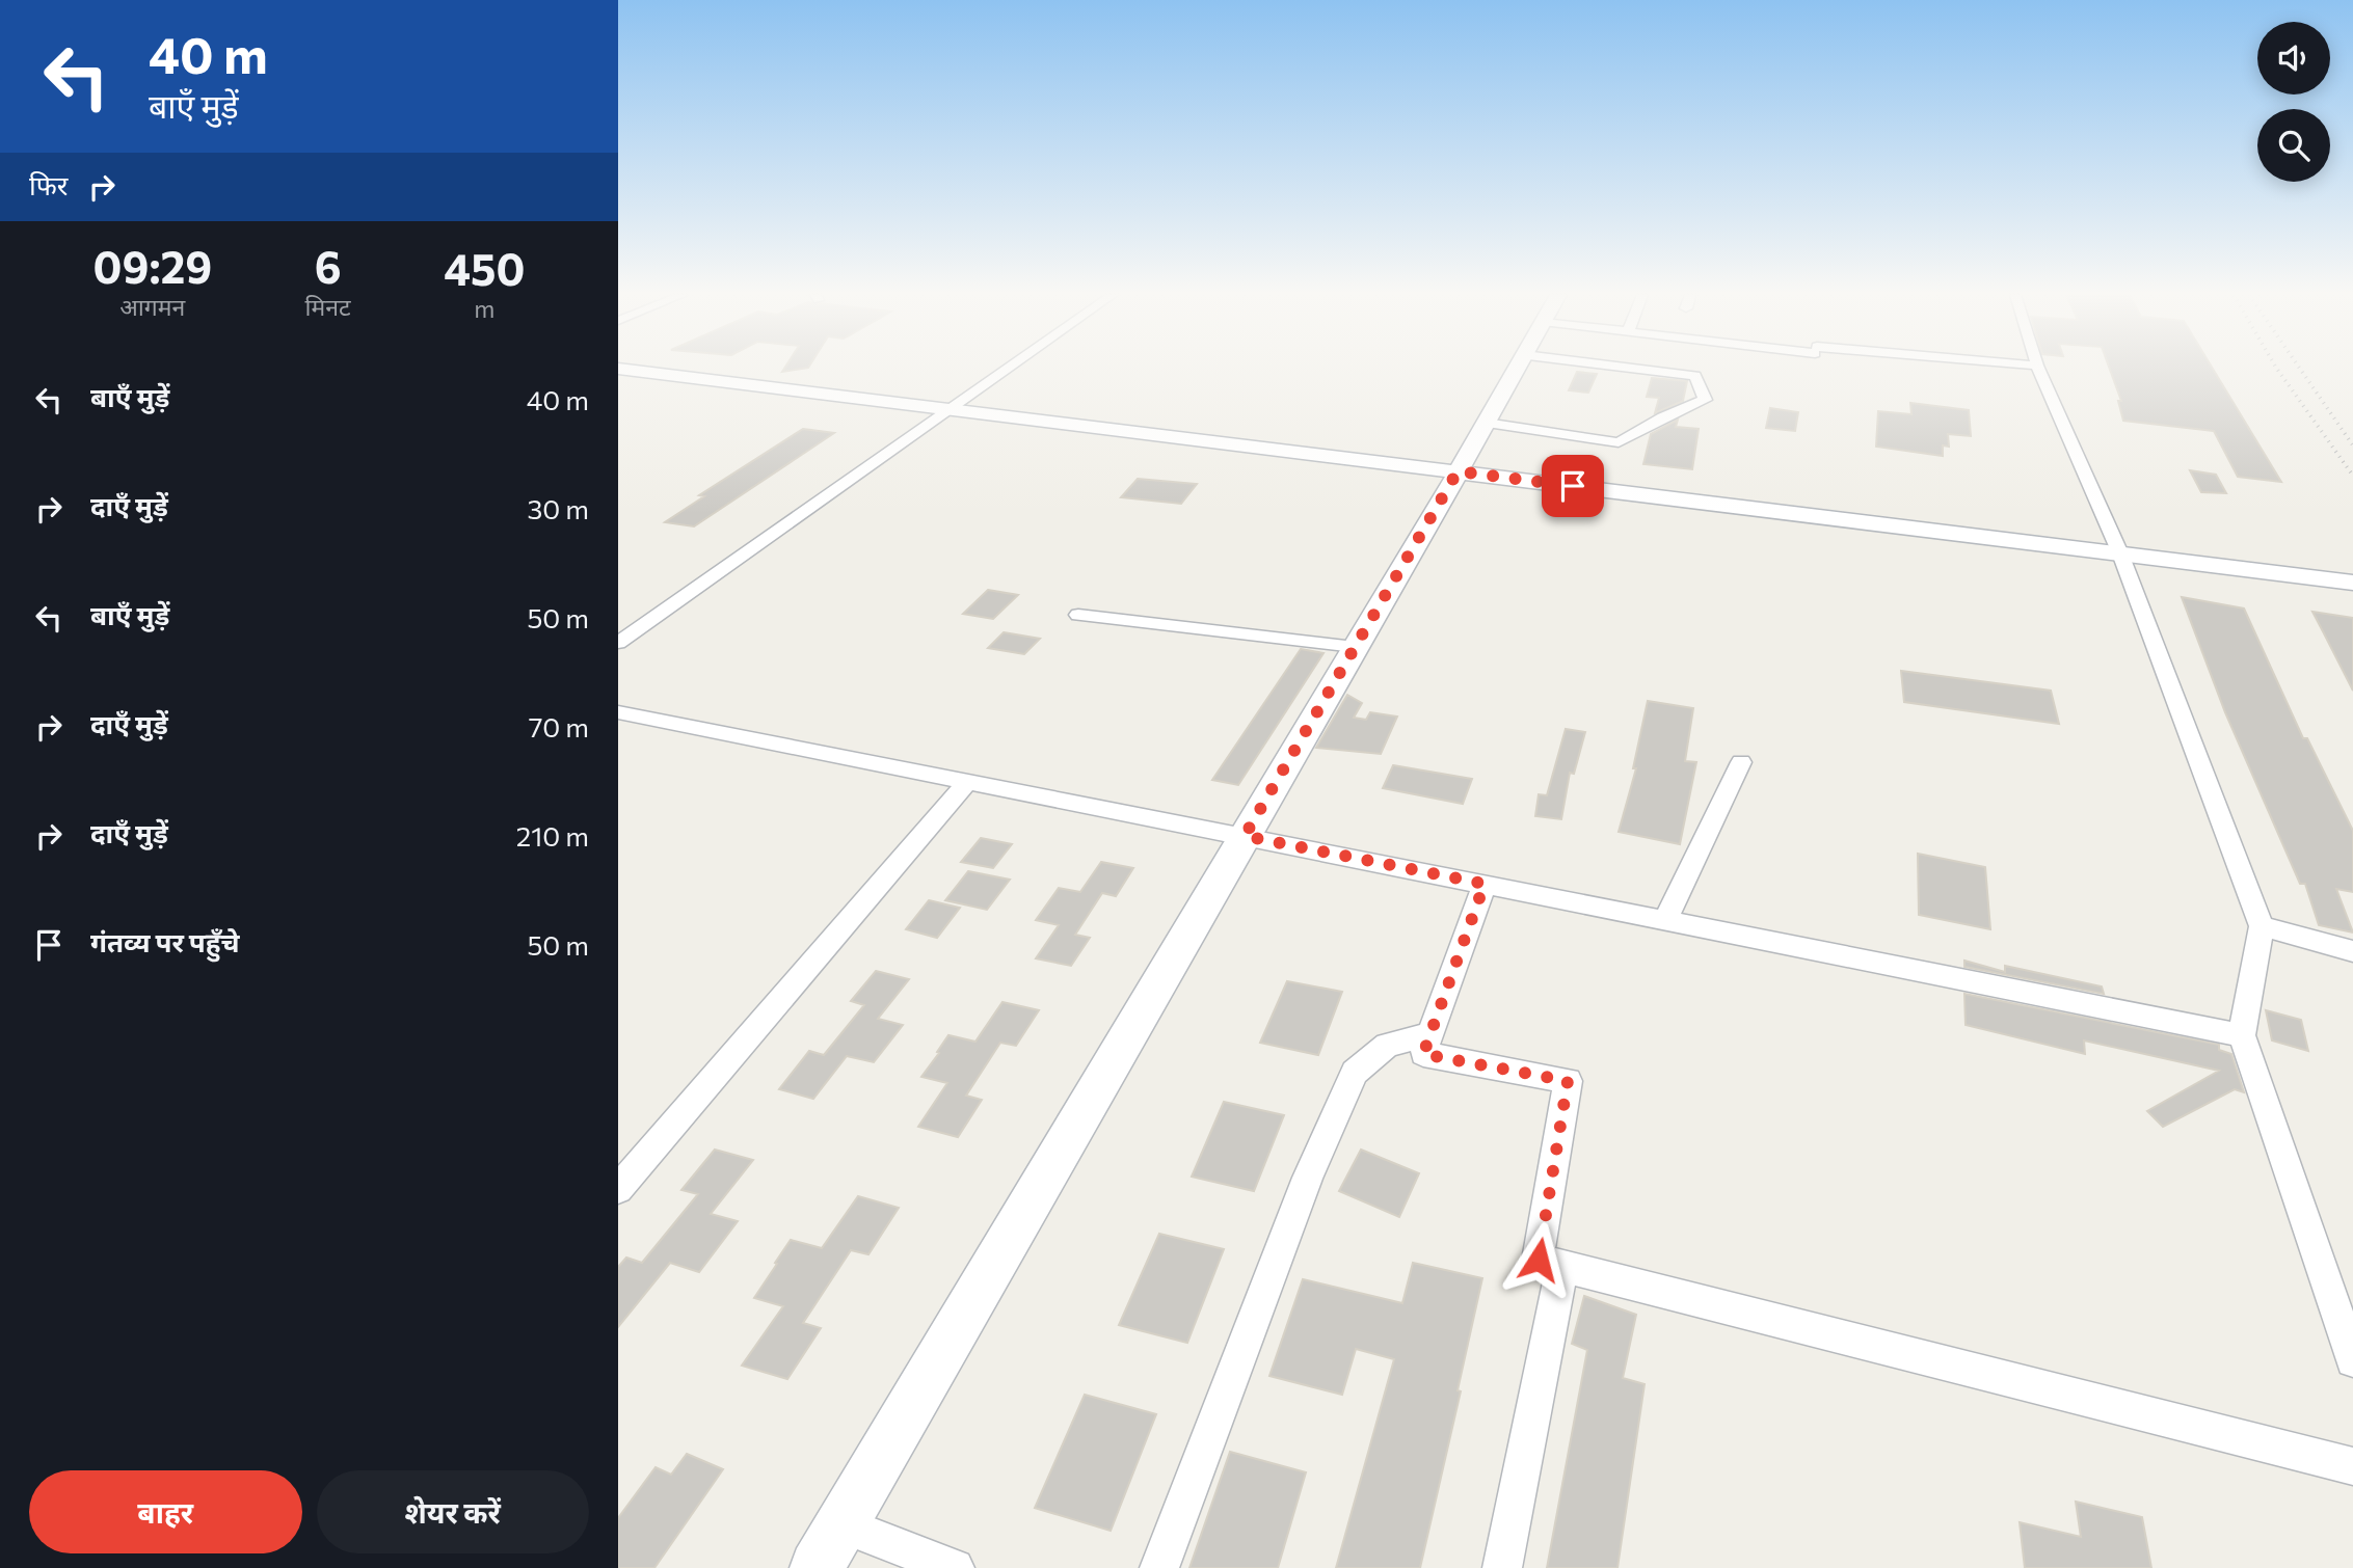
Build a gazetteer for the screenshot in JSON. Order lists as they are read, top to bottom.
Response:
{
  "page": {
    "turn": ["40 m", "बाएँ मुड़ें"],
    "then": "फिर",
    "eta": [
      "09:29",
      "आगमन",
      "6",
      "मिनट",
      "450",
      "m"
    ],
    "list": [
      {
        "name": "बाएँ मुड़ें",
        "value": "40 m"
      },
      {
        "name": "दाएँ मुड़ें",
        "value": "30 m"
      },
      {
        "name": "बाएँ मुड़ें",
        "value": "50 m"
      },
      {
        "name": "दाएँ मुड़ें",
        "value": "70 m"
      },
      {
        "name": "दाएँ मुड़ें",
        "value": "210 m"
      },
      {
        "name": "गंतव्य पर पहुँचे",
        "value": "50 m"
      }
    ],
    "buttons": ["बाहर", "शेयर करें"]
  }
}
